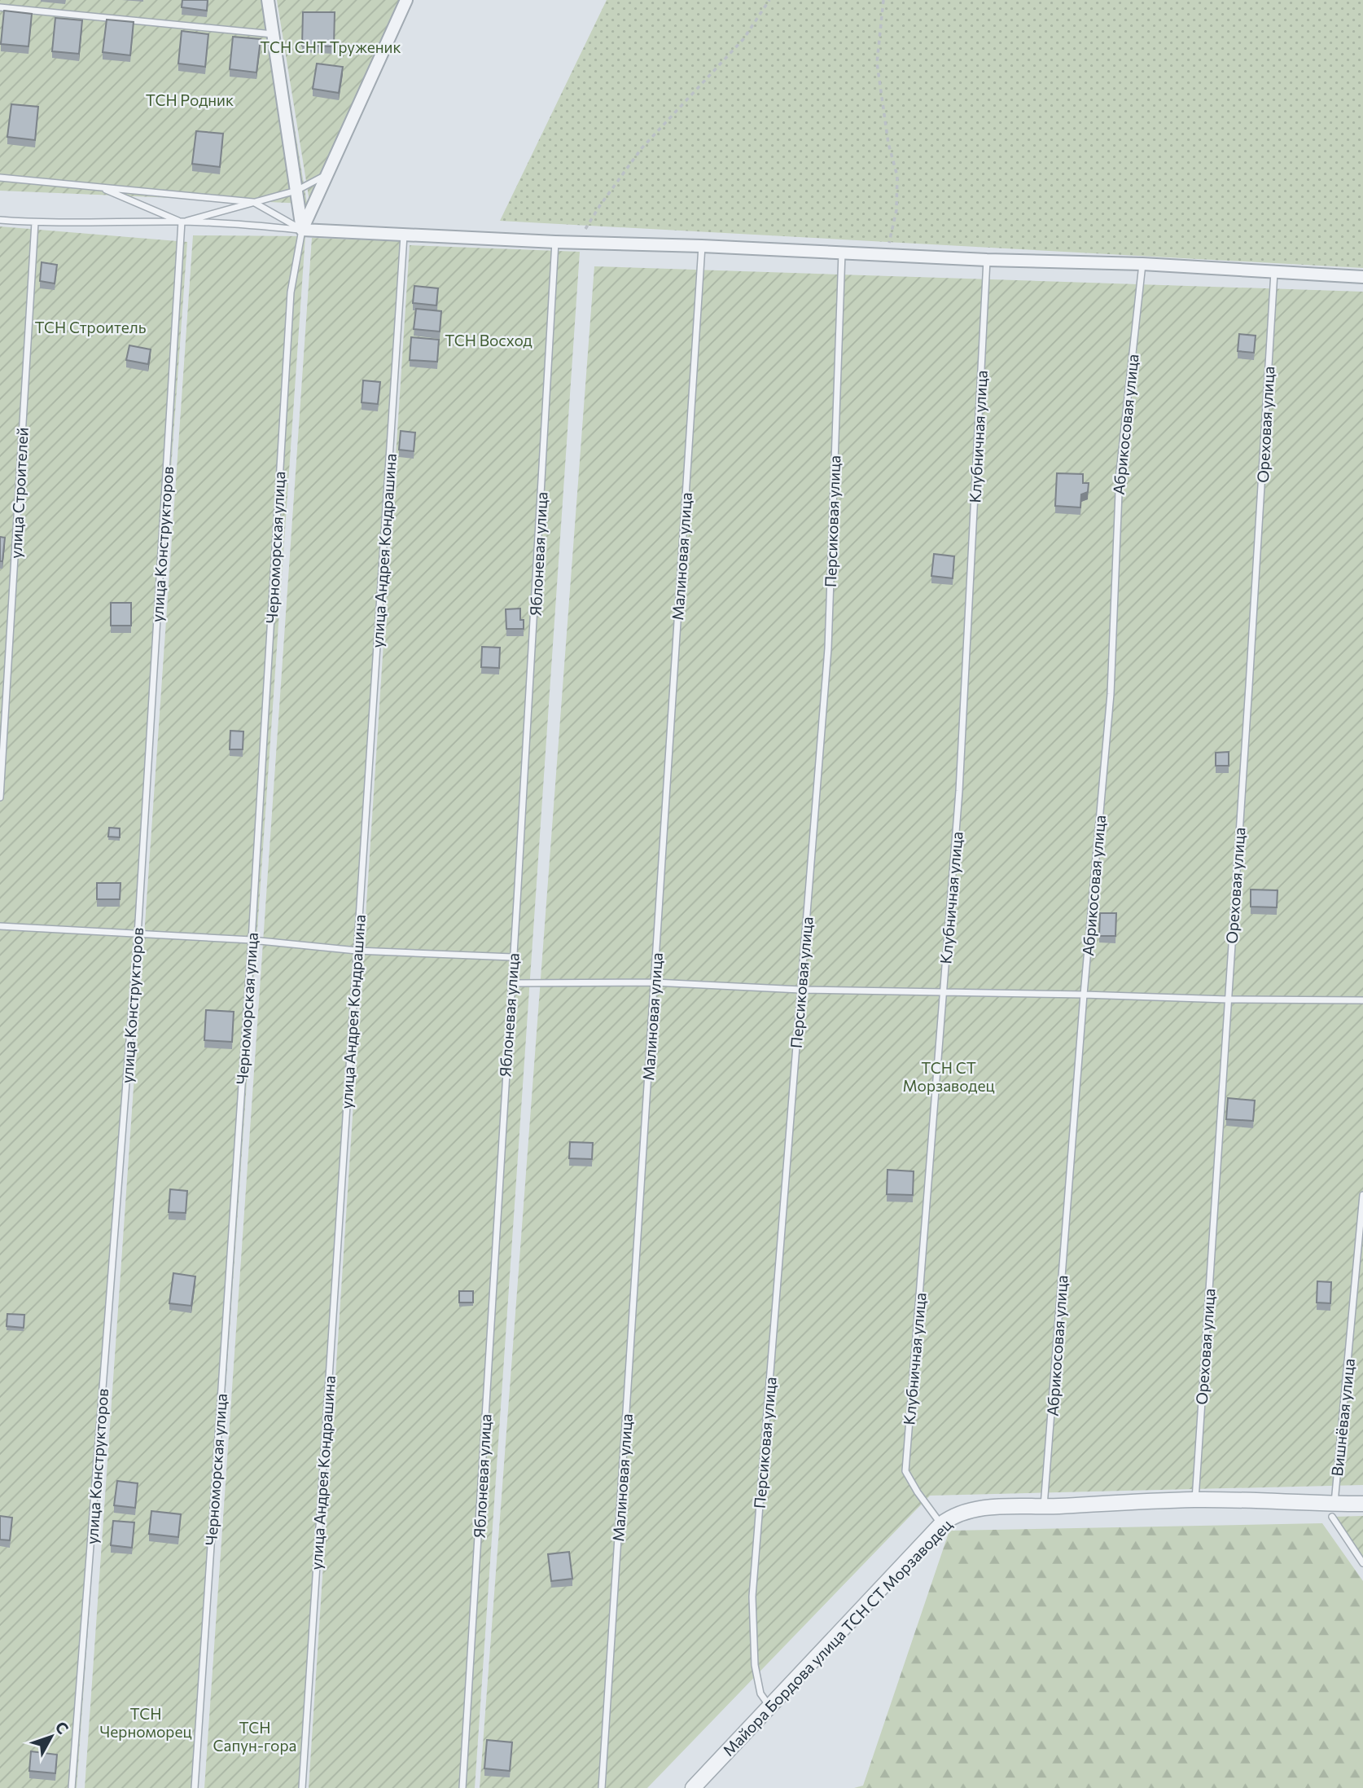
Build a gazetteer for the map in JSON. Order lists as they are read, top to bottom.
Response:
{
  "streets": {
    "street": ["Майора Бордова улица ТСН СТ Морзаводец"],
    "lane": [
      "Абрикосовая улица",
      "Ореховая улица",
      "Клубничная улица",
      "улица Строителей",
      "Персиковая улица",
      "улица Конструкторов",
      "Черноморская улица",
      "улица Андрея Кондрашина",
      "Яблоневая улица",
      "Малиновая улица",
      "Вишнёвая улица"
    ]
  },
  "crossings": [
    ["Абрикосовая улица", "Майора Бордова улица ТСН СТ Морзаводец"],
    ["Ореховая улица", "Майора Бордова улица ТСН СТ Морзаводец"],
    ["Клубничная улица", "Майора Бордова улица ТСН СТ Морзаводец"],
    ["Персиковая улица", "Майора Бордова улица ТСН СТ Морзаводец"],
    ["Вишнёвая улица", "Майора Бордова улица ТСН СТ Морзаводец"]
  ],
  "parks": [
    "ТСН СНТ Труженик",
    "ТСН Родник",
    "ТСН Строитель",
    "ТСН Восход",
    "ТСН СТ Морзаводец",
    "ТСН Черноморец",
    "ТСН Сапун-гора"
  ],
  "north": "top right"
}
